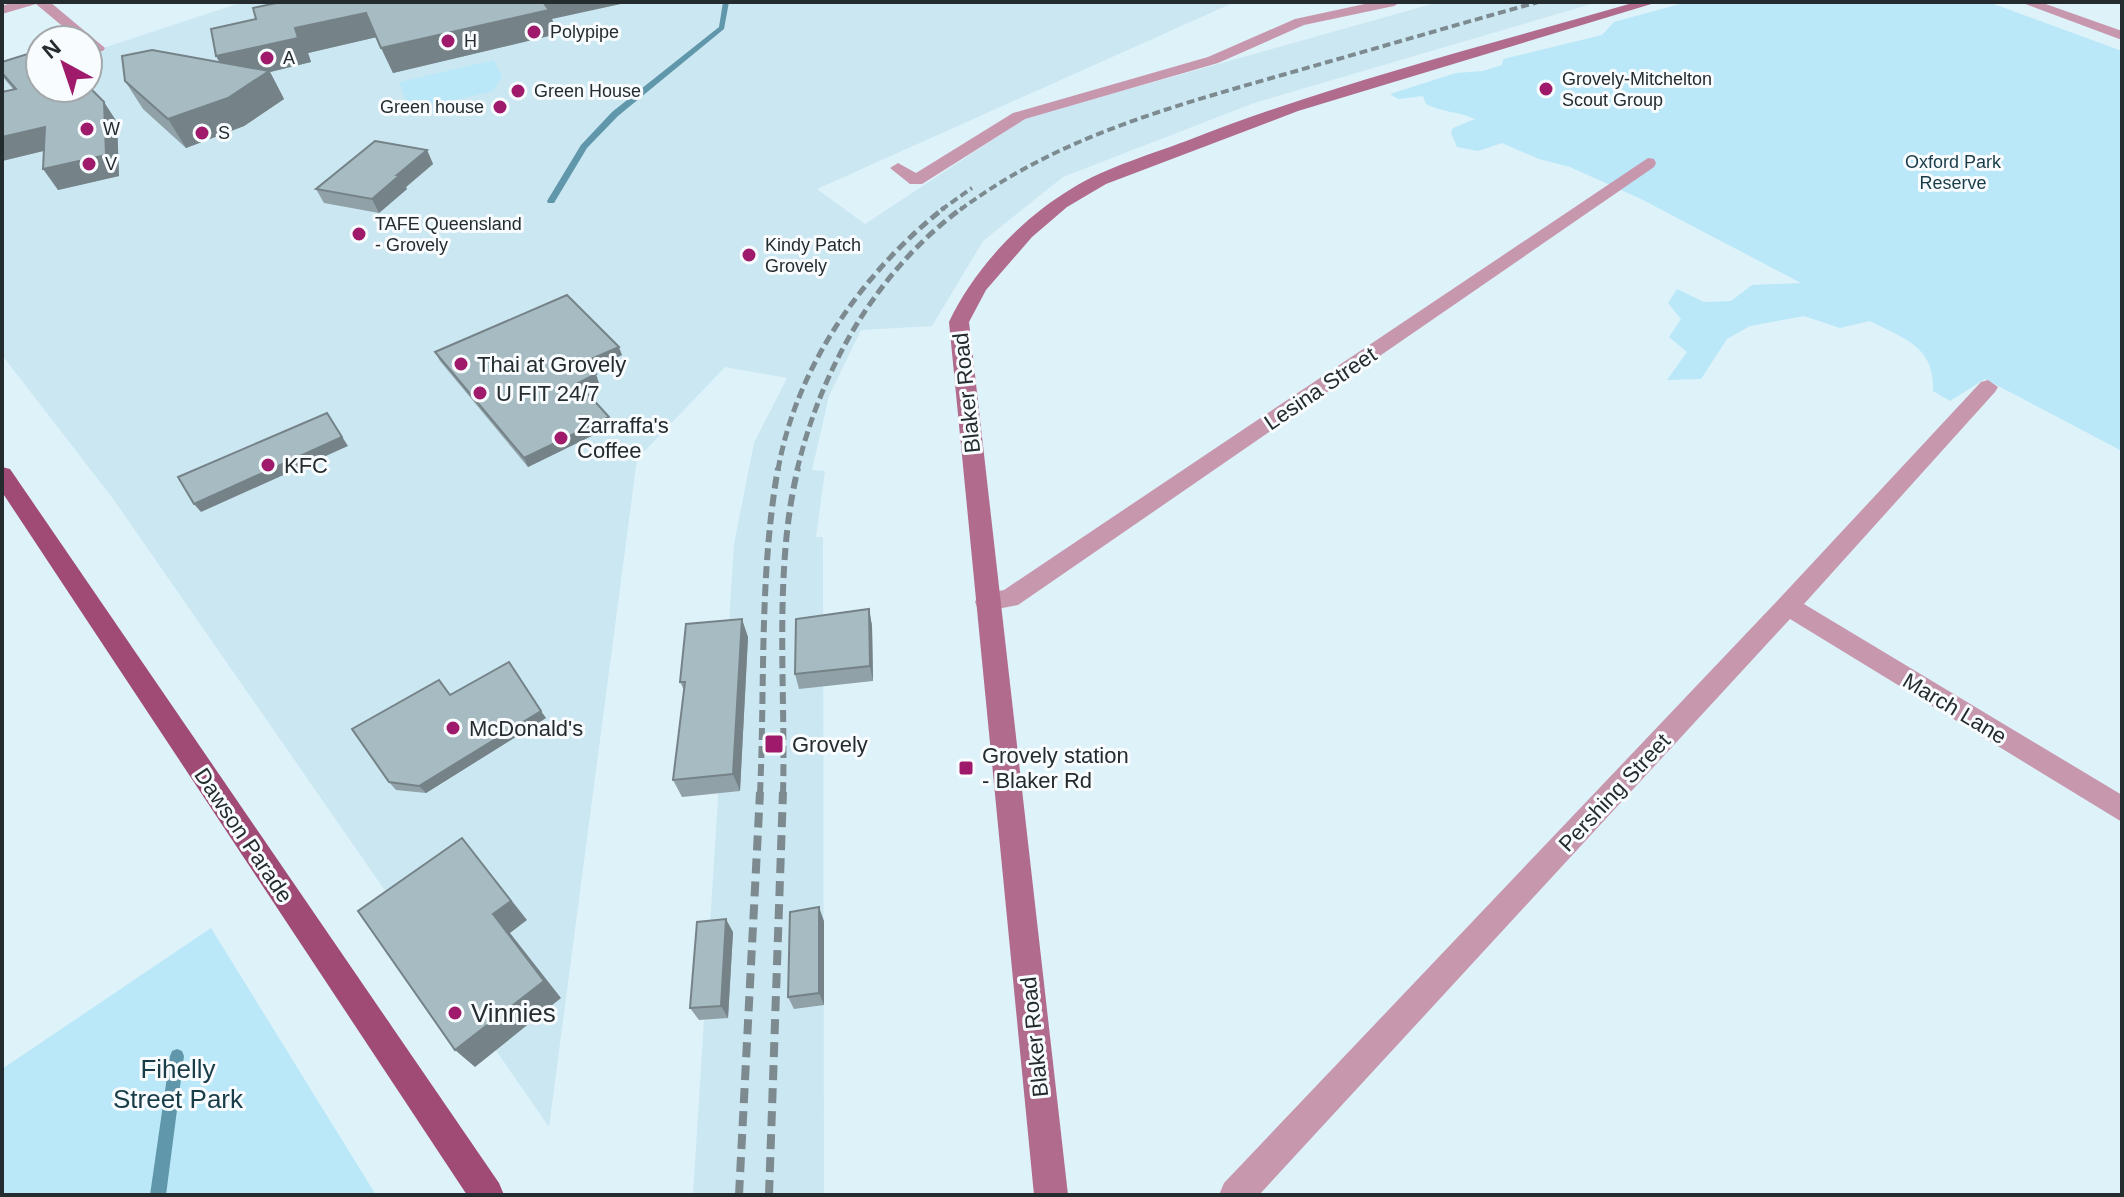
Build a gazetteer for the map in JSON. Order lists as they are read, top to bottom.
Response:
{
  "streets": {
    "main road": ["Dawson Parade"],
    "street": [
      "Lesina Street",
      "Blaker Road",
      "March Lane",
      "Pershing Street"
    ]
  },
  "crossings": [
    ["Lesina Street", "Blaker Road"],
    ["March Lane", "Pershing Street"]
  ],
  "parks": ["Oxford Park Reserve", "Fihelly Street Park"],
  "places": {
    "other": [
      "Polypipe",
      "H",
      "A",
      "Grovely-Mitchelton Scout Group",
      "Green House",
      "Green house",
      "W",
      "S",
      "V",
      "TAFE Queensland - Grovely",
      "Kindy Patch Grovely",
      "Thai at Grovely",
      "U FIT 24/7",
      "Zarraffa's Coffee",
      "KFC",
      "McDonald's",
      "Vinnies"
    ],
    "transit": ["Grovely", "Grovely station - Blaker Rd"]
  },
  "north": "top left"
}
